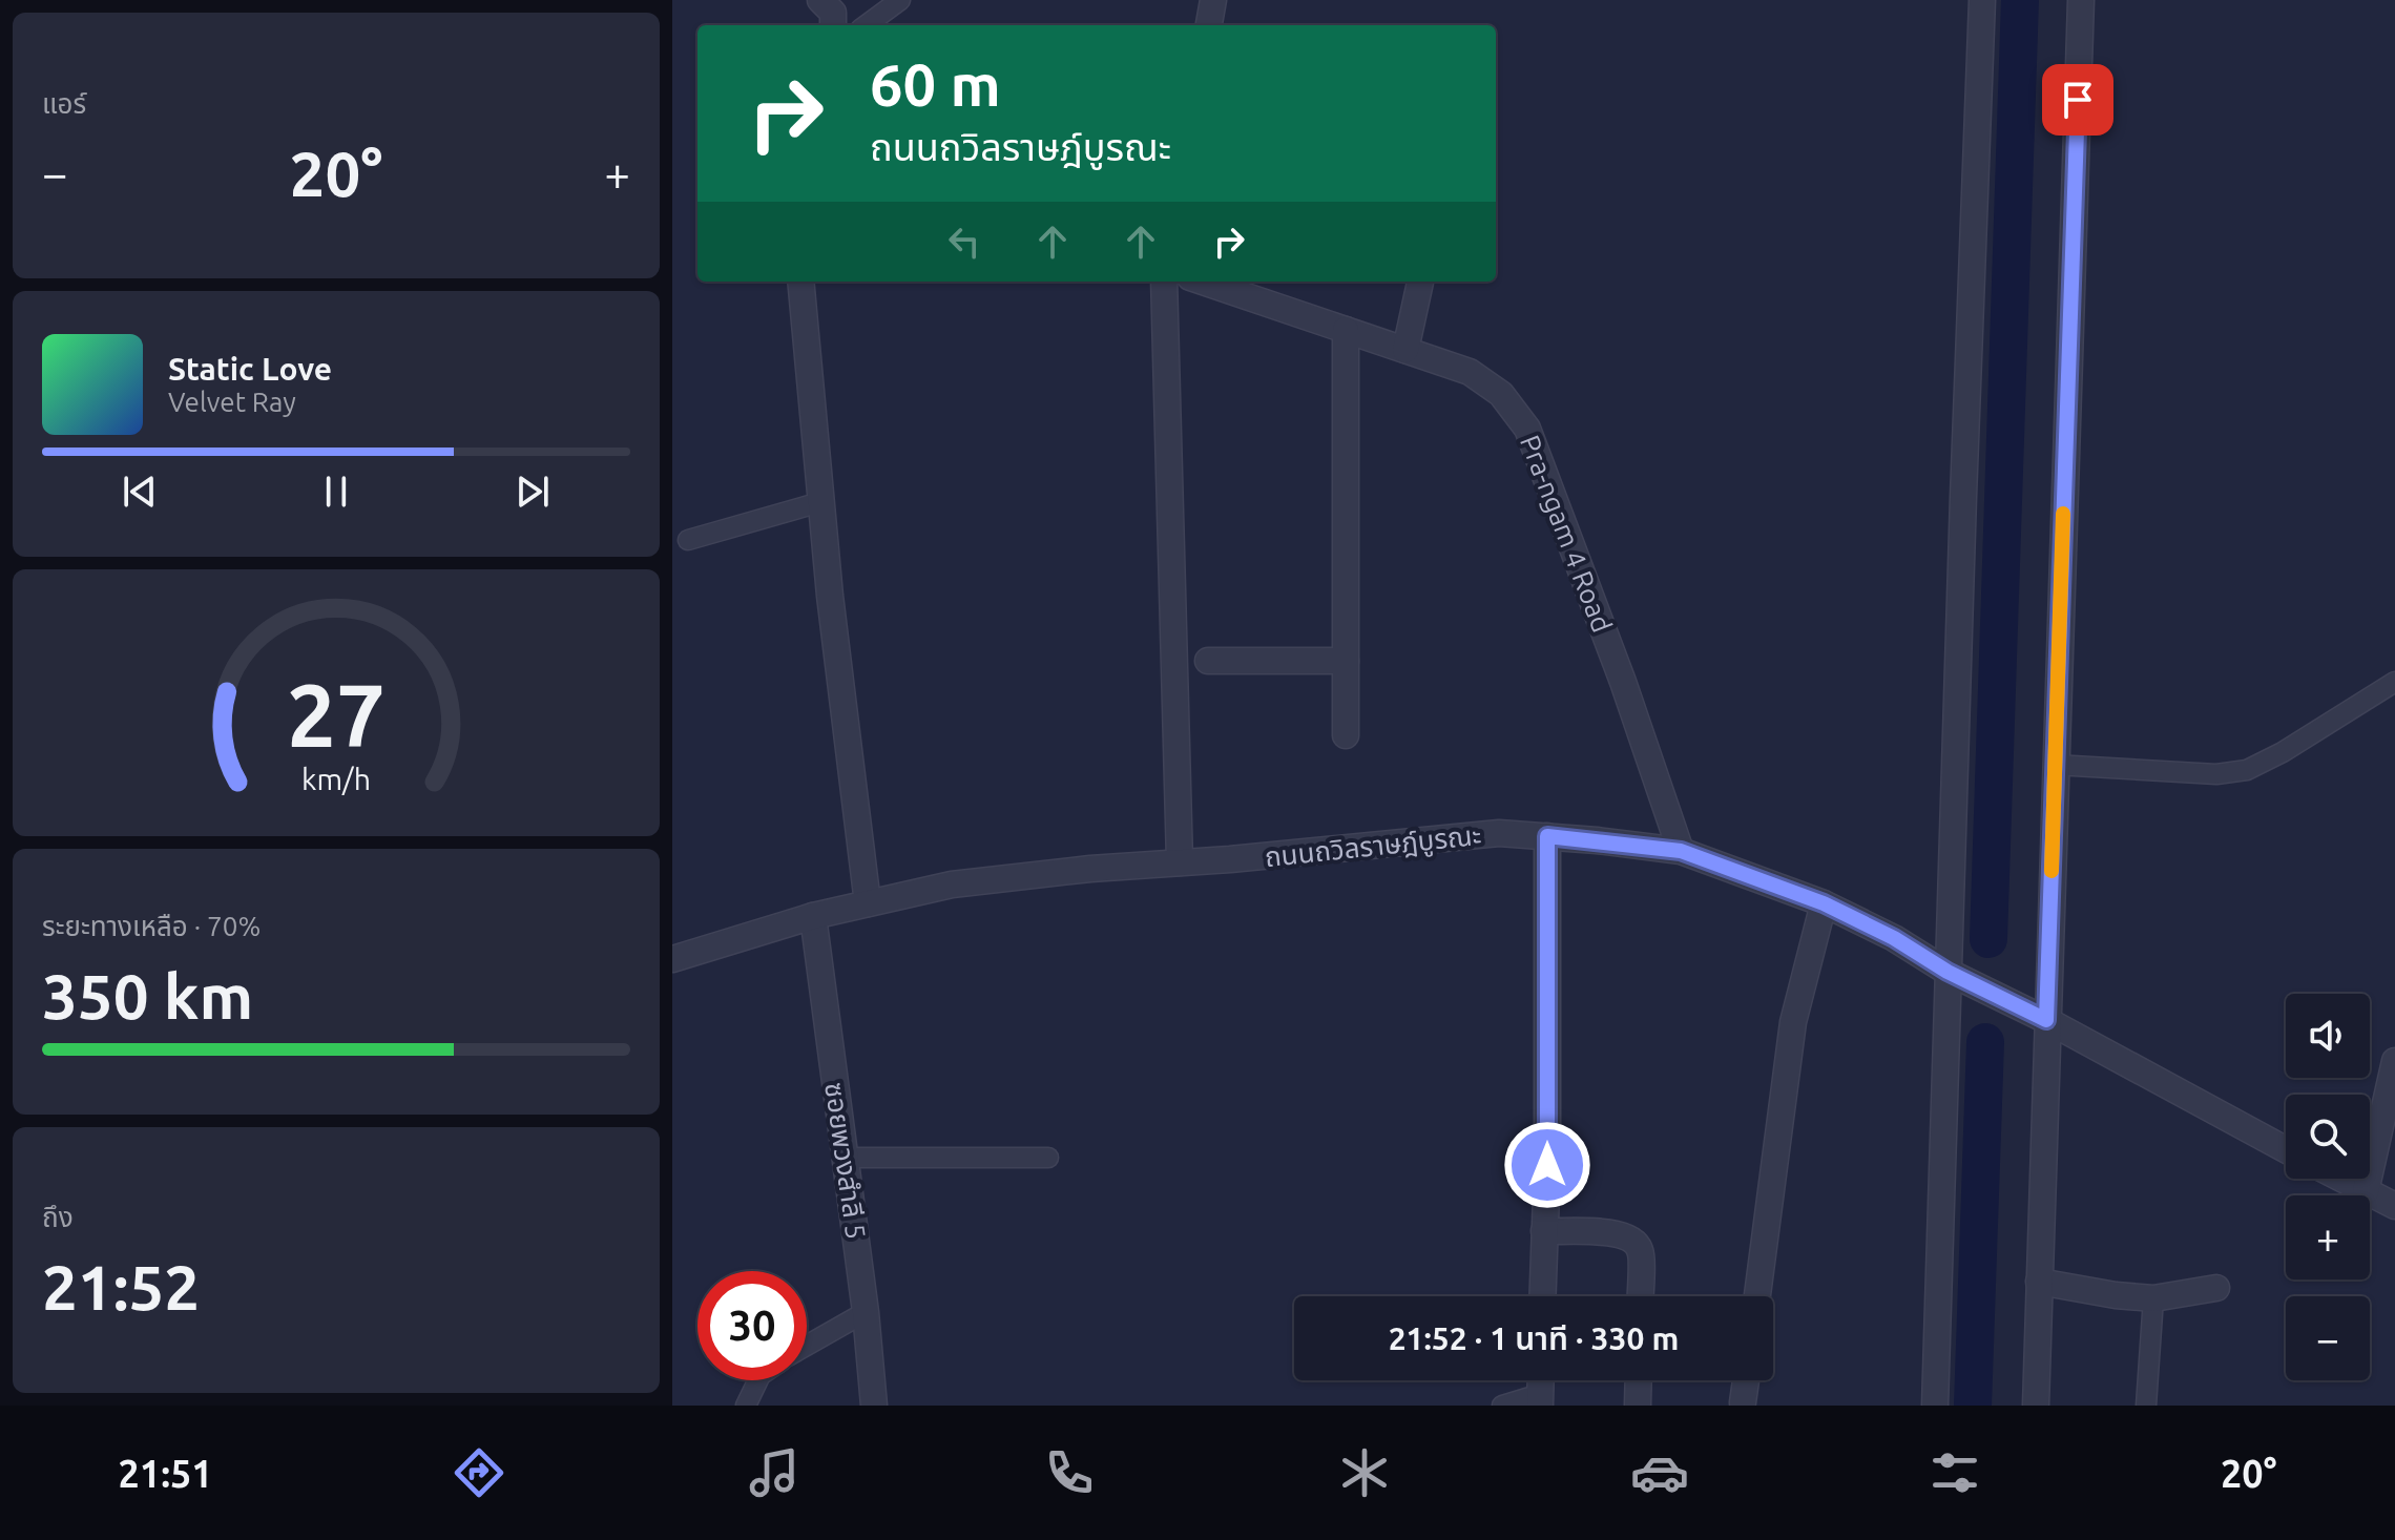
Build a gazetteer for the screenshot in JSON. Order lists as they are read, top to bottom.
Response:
{
  "streets": {
    "street": ["Pra-ngam 4 Road", "ถนนถวิลราษฎ์บูรณะ", "ซอยพวงสำลี 5"]
  },
  "crossings": [
    ["Pra-ngam 4 Road", "ถนนถวิลราษฎ์บูรณะ"],
    ["ถนนถวิลราษฎ์บูรณะ", "ซอยพวงสำลี 5"]
  ],
  "page": {
    "tile": [
      "แอร์",
      ["ระยะทางเหลือ · 70%", "350 km"],
      ["ถึง", "21:52"]
    ],
    "turn": ["60 m", "ถนนถวิลราษฎ์บูรณะ"],
    "heat": ["−", "20°", "+"],
    "song": ["Static Love", "Velvet Ray"],
    "map_buttons": ["+", "−"],
    "limit": "30",
    "trip": "21:52 · 1 นาที · 330 m",
    "tabs": ["21:51", "20°"],
    "gauge": ["27", "km/h"]
  }
}
